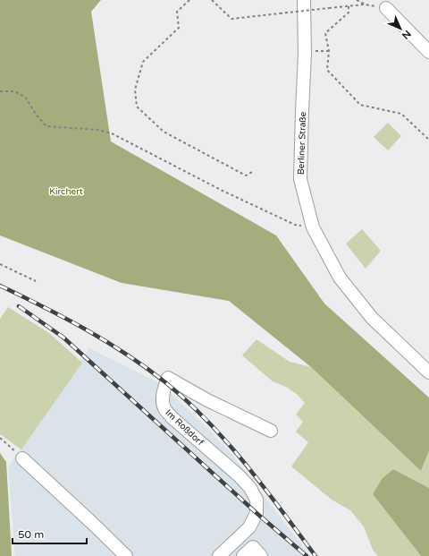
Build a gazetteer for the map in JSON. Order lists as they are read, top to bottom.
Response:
{
  "streets": {
    "street": ["Berliner Straße", "Im Roßdorf"]
  },
  "parks": ["Kirchert"],
  "scale_bar": "50 m",
  "north": "bottom right"
}
